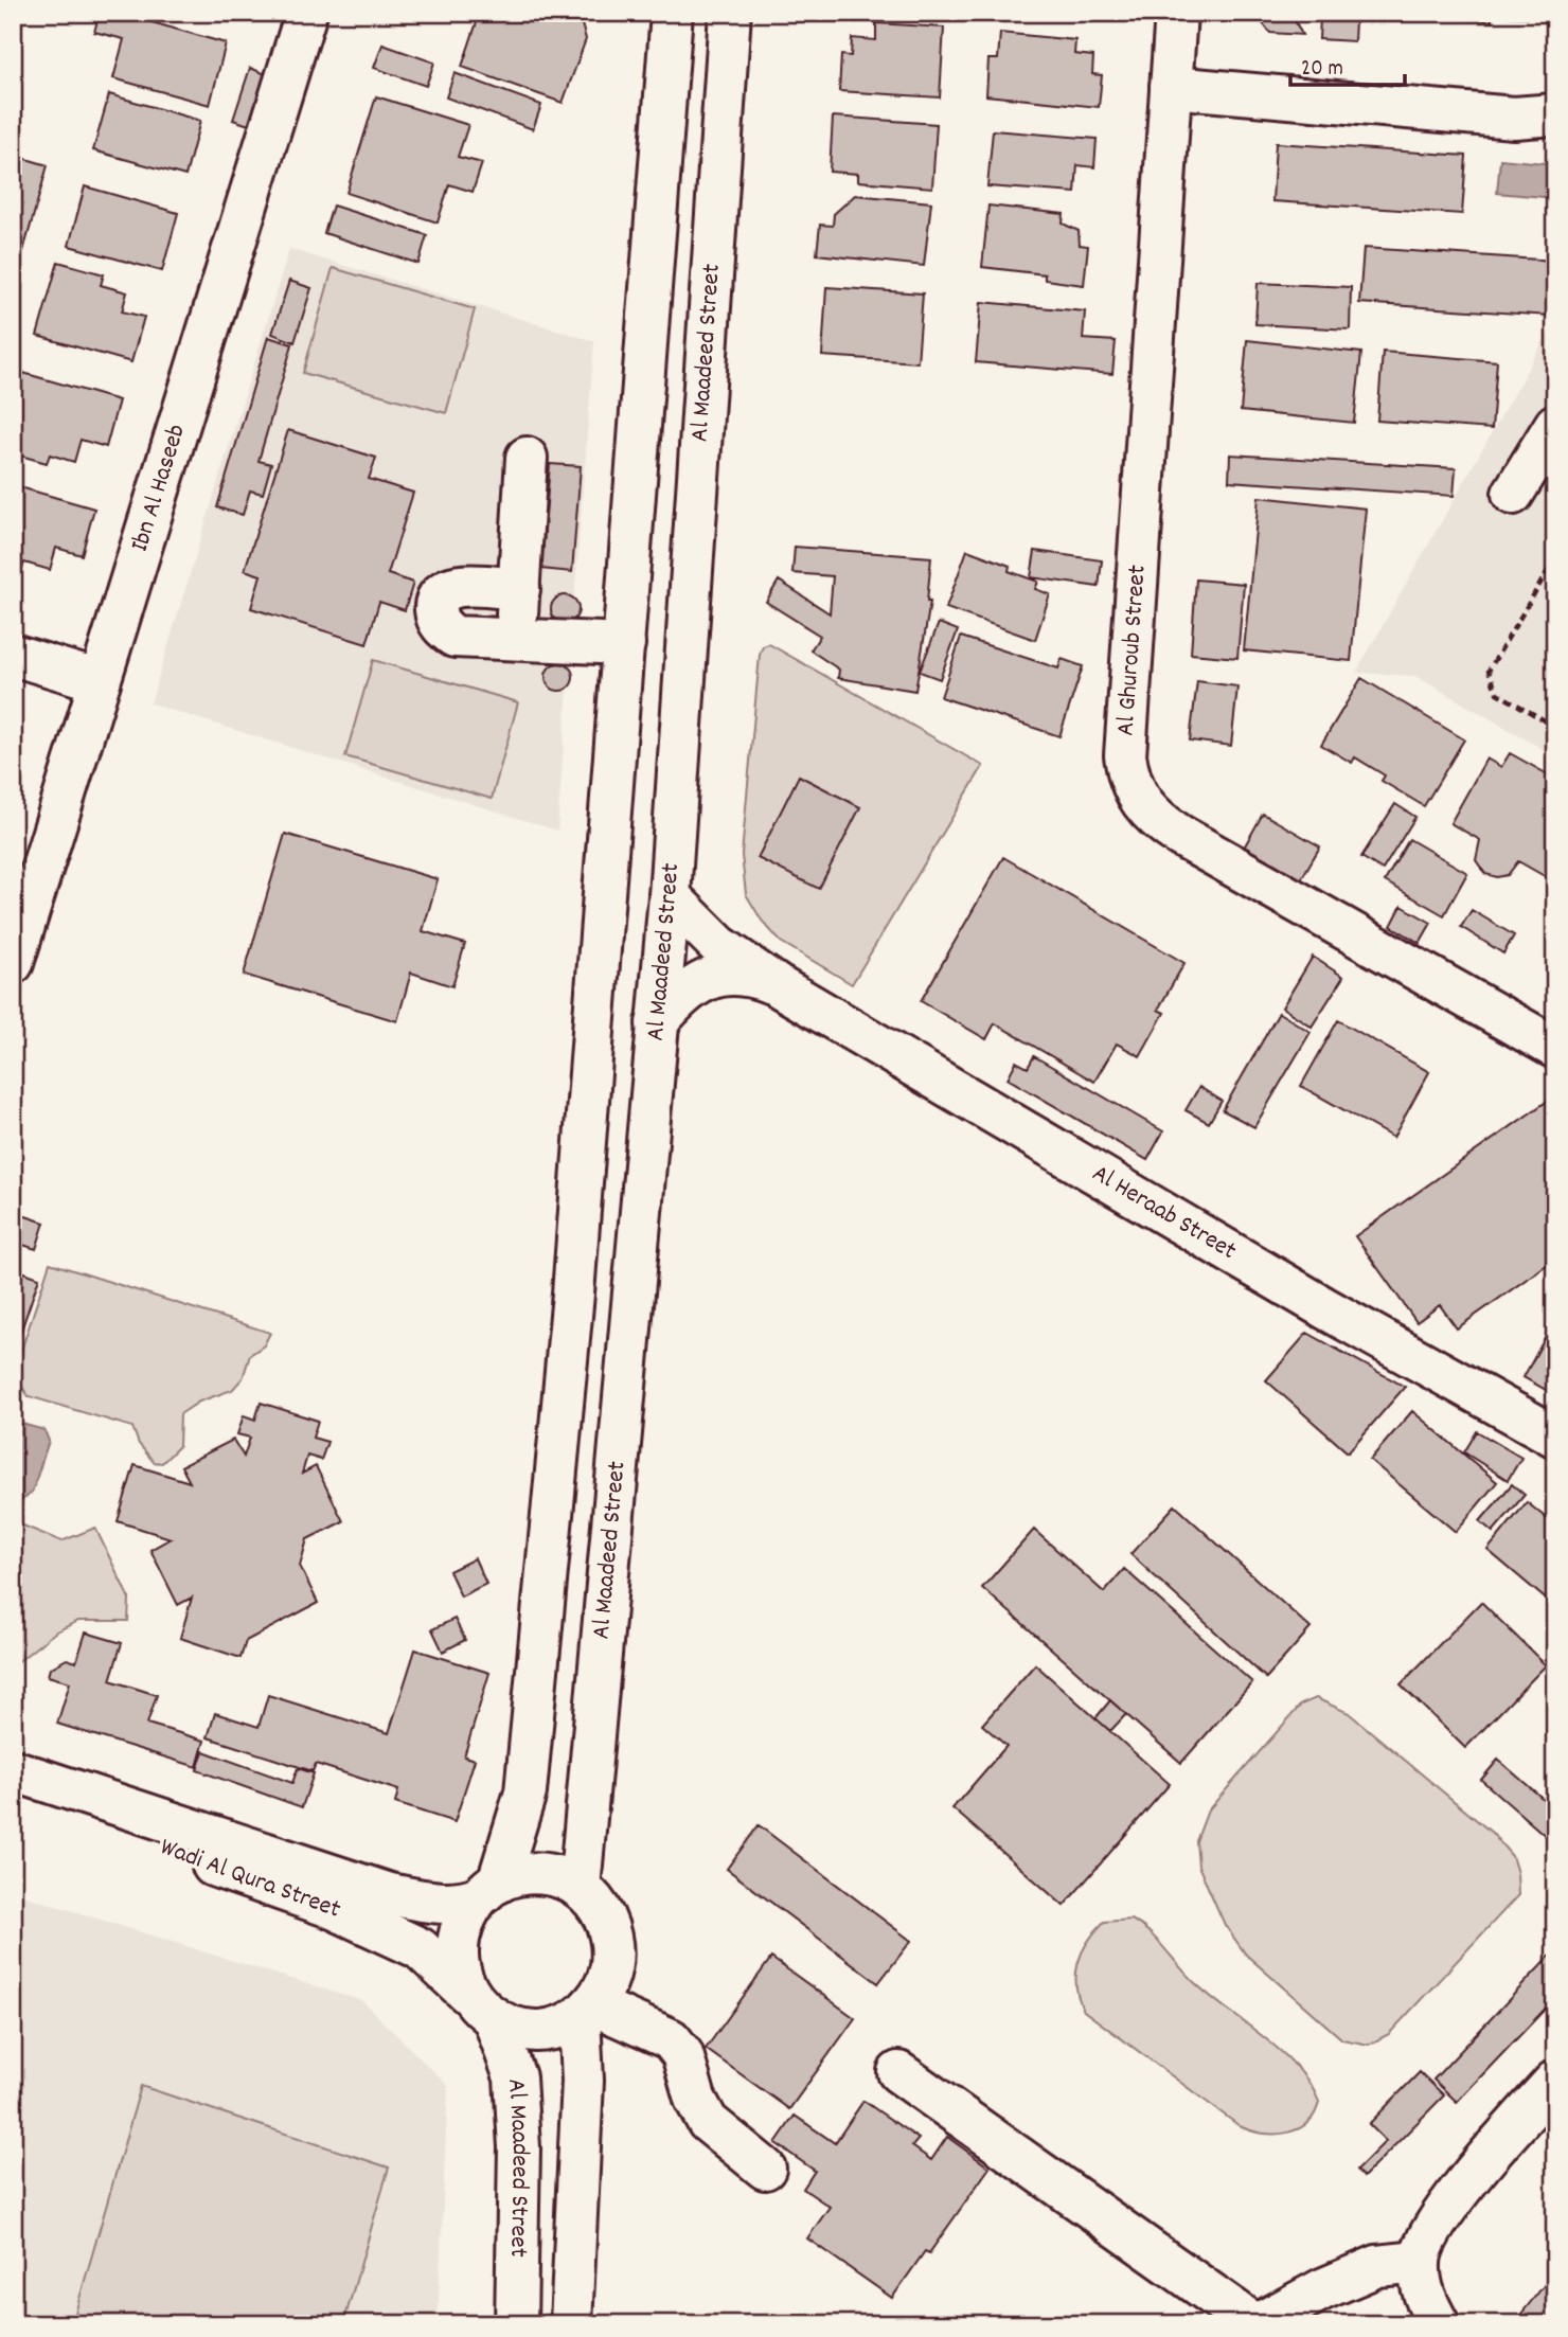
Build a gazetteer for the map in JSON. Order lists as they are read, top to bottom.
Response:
{
  "streets": {
    "street": [
      "Al Maadeed Street",
      "Ibn Al Haseeb",
      "Al Ghuroub Street",
      "Al Heraab Street",
      "Wadi Al Qura Street"
    ]
  },
  "crossings": [
    ["Al Maadeed Street", "Al Heraab Street"],
    ["Al Maadeed Street", "Wadi Al Qura Street"]
  ],
  "scale_bar": "20 m"
}
